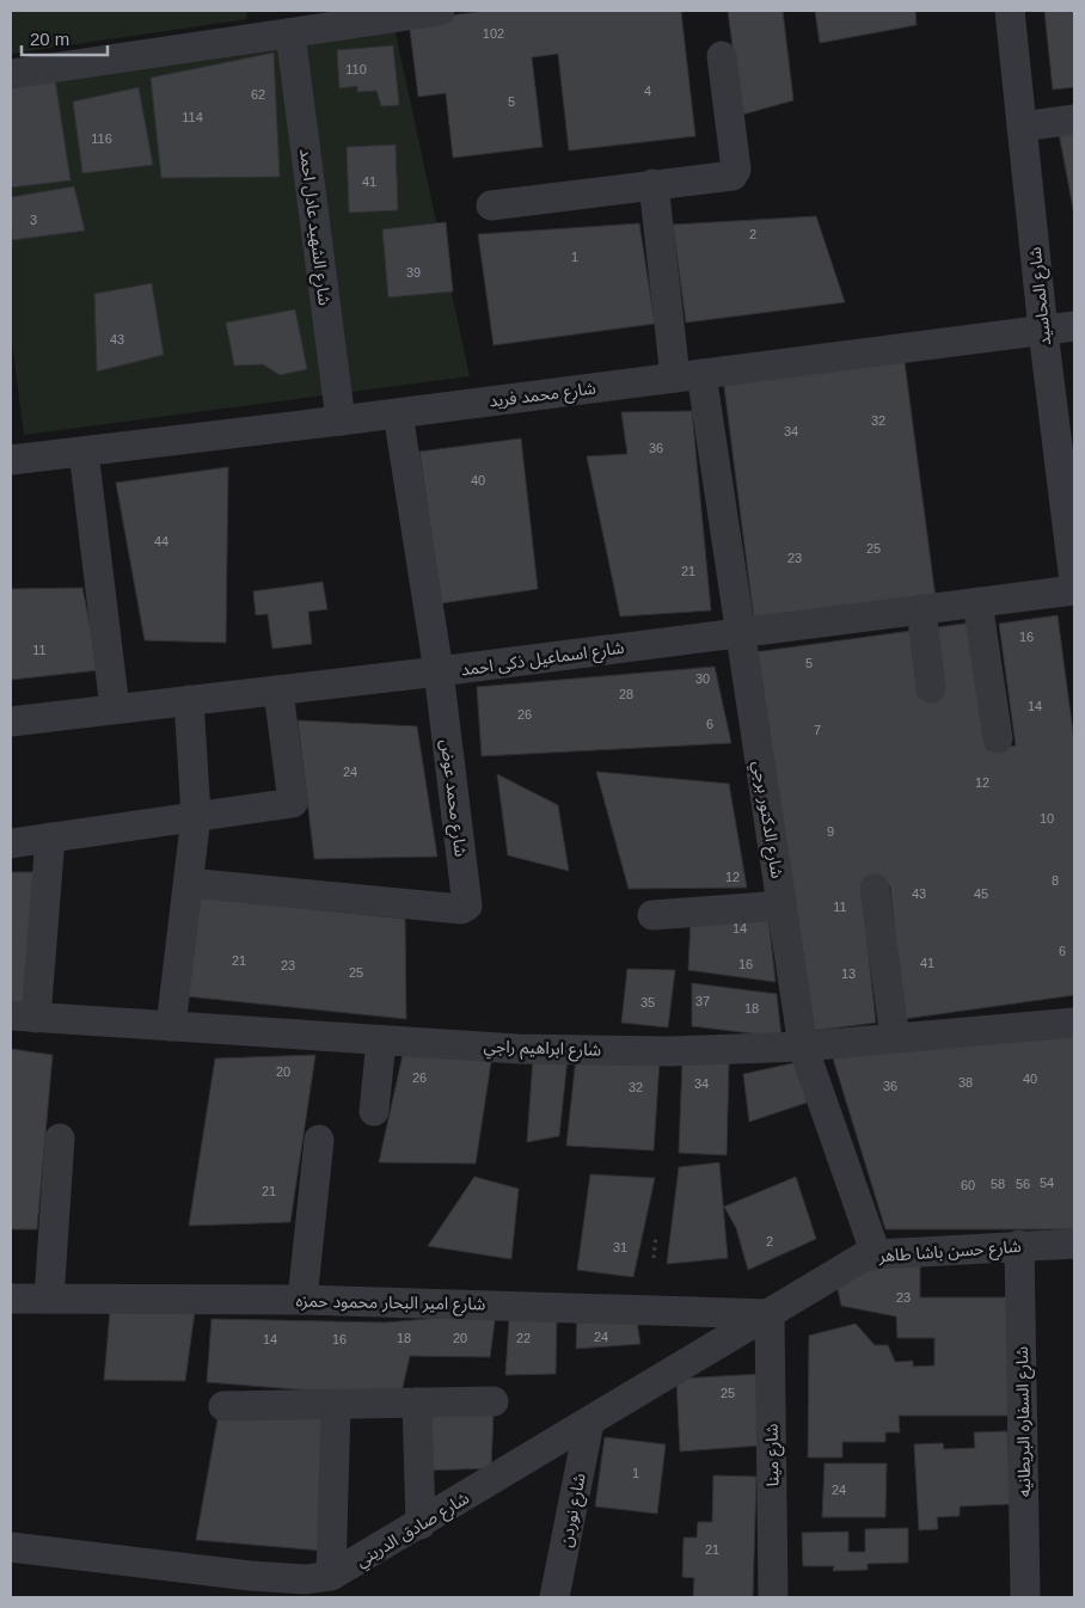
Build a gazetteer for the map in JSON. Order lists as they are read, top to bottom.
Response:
{
  "streets": {
    "street": [
      "شارع الشهيد عادل احمد",
      "شارع المحاسيد",
      "شارع محمد فريد",
      "شارع اسماعيل ذكى احمد",
      "شارع محمد عوض",
      "شارع الدكتور برجي",
      "شارع ابراهيم راجي",
      "شارع حسن باشا طاهر",
      "شارع امير البحار محمود حمزه",
      "شارع السفاره البريطانيه",
      "شارع مينا",
      "شارع نوردن",
      "شارع صادق الدريني"
    ]
  },
  "crossings": [
    ["شارع الشهيد عادل احمد", "شارع محمد فريد"],
    ["شارع المحاسيد", "شارع محمد فريد"],
    ["شارع محمد فريد", "شارع محمد عوض"],
    ["شارع محمد فريد", "شارع الدكتور برجي"],
    ["شارع اسماعيل ذكى احمد", "شارع محمد عوض"],
    ["شارع اسماعيل ذكى احمد", "شارع الدكتور برجي"],
    ["شارع الدكتور برجي", "شارع ابراهيم راجي"],
    ["شارع الدكتور برجي", "شارع حسن باشا طاهر"],
    ["شارع حسن باشا طاهر", "شارع امير البحار محمود حمزه"],
    ["شارع حسن باشا طاهر", "شارع السفاره البريطانيه"],
    ["شارع حسن باشا طاهر", "شارع مينا"],
    ["شارع حسن باشا طاهر", "شارع صادق الدريني"],
    ["شارع امير البحار محمود حمزه", "شارع مينا"],
    ["شارع امير البحار محمود حمزه", "شارع صادق الدريني"],
    ["شارع مينا", "شارع صادق الدريني"],
    ["شارع نوردن", "شارع صادق الدريني"]
  ],
  "house_numbers": [
    "102",
    "110",
    "4",
    "62",
    "5",
    "114",
    "116",
    "41",
    "3",
    "2",
    "1",
    "39",
    "43",
    "32",
    "34",
    "36",
    "40",
    "44",
    "25",
    "23",
    "21",
    "16",
    "11",
    "5",
    "30",
    "28",
    "14",
    "26",
    "6",
    "7",
    "24",
    "12",
    "10",
    "9",
    "12",
    "8",
    "43",
    "45",
    "11",
    "14",
    "6",
    "21",
    "41",
    "16",
    "23",
    "25",
    "13",
    "37",
    "35",
    "18",
    "20",
    "26",
    "40",
    "38",
    "34",
    "36",
    "32",
    "54",
    "58",
    "56",
    "60",
    "21",
    "2",
    "31",
    "23",
    "24",
    "18",
    "20",
    "22",
    "14",
    "16",
    "25",
    "1",
    "24",
    "21"
  ],
  "scale_bar": "20 m"
}
